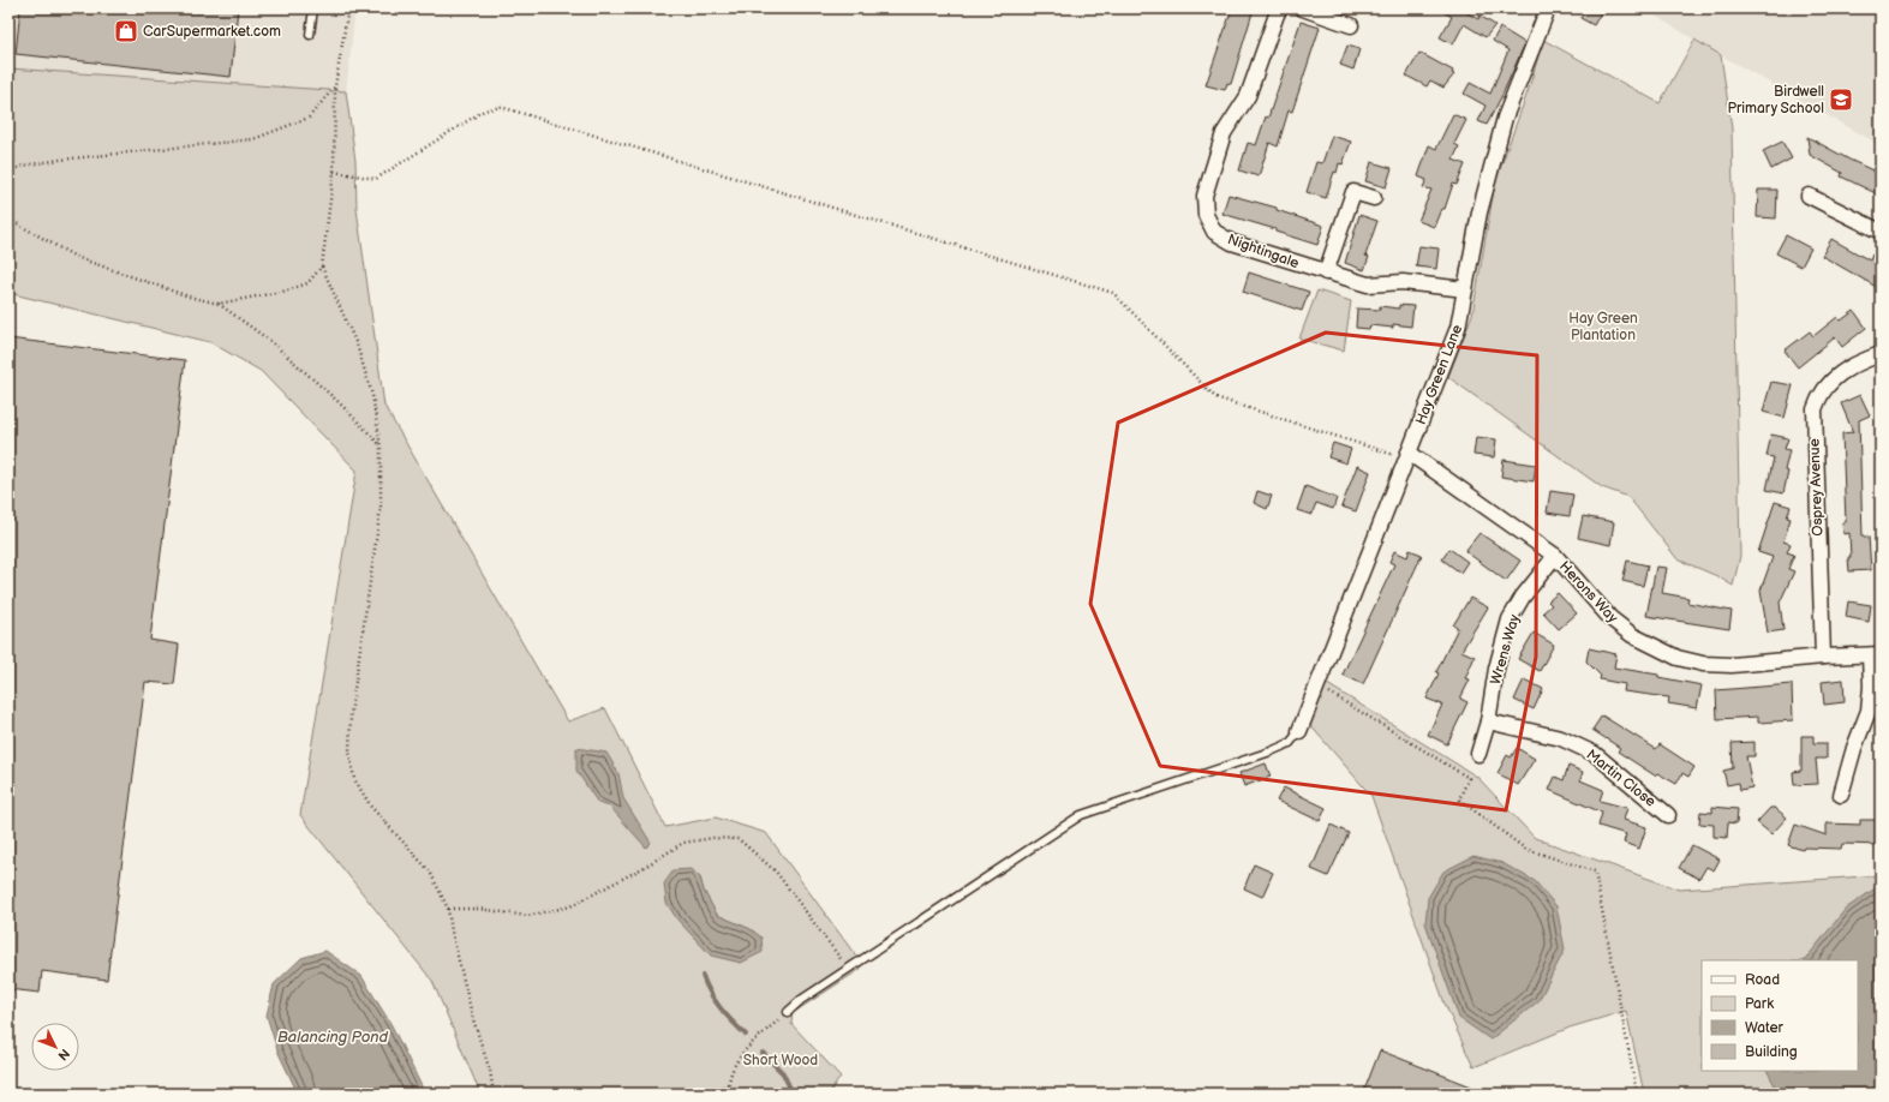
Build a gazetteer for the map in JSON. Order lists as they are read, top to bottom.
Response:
{
  "streets": {
    "street": [
      "Nightingale",
      "Hay Green Lane",
      "Osprey Avenue",
      "Herons Way",
      "Wrens Way",
      "Martin Close"
    ]
  },
  "crossings": [
    ["Nightingale", "Hay Green Lane"],
    ["Hay Green Lane", "Herons Way"],
    ["Osprey Avenue", "Herons Way"],
    ["Herons Way", "Wrens Way"],
    ["Wrens Way", "Martin Close"]
  ],
  "water": ["Balancing Pond"],
  "parks": ["Hay Green Plantation", "Short Wood"],
  "places": {
    "shop": ["CarSupermarket.com"],
    "school or university": ["Birdwell Primary School"]
  },
  "legend": [
    "Road",
    "Park",
    "Water",
    "Building"
  ],
  "north": "bottom right"
}
